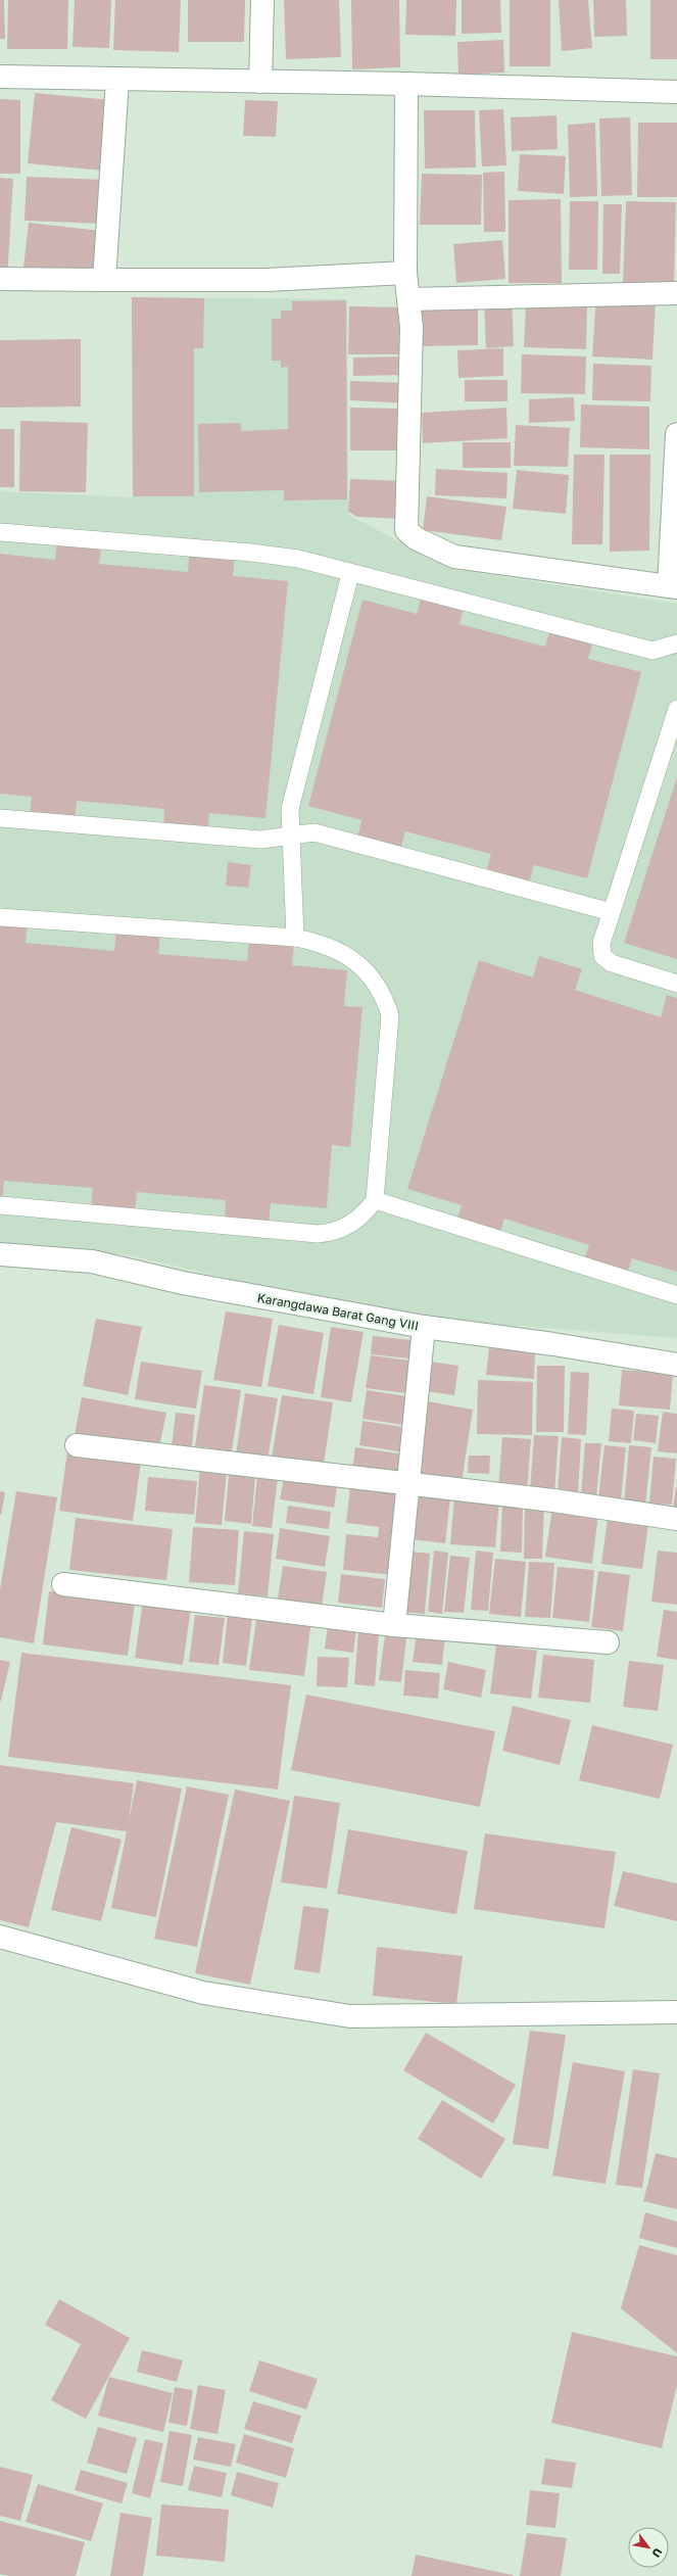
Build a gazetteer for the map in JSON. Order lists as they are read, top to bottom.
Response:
{
  "streets": {
    "street": ["Karangdawa Barat Gang VIII"]
  },
  "north": "bottom right"
}
